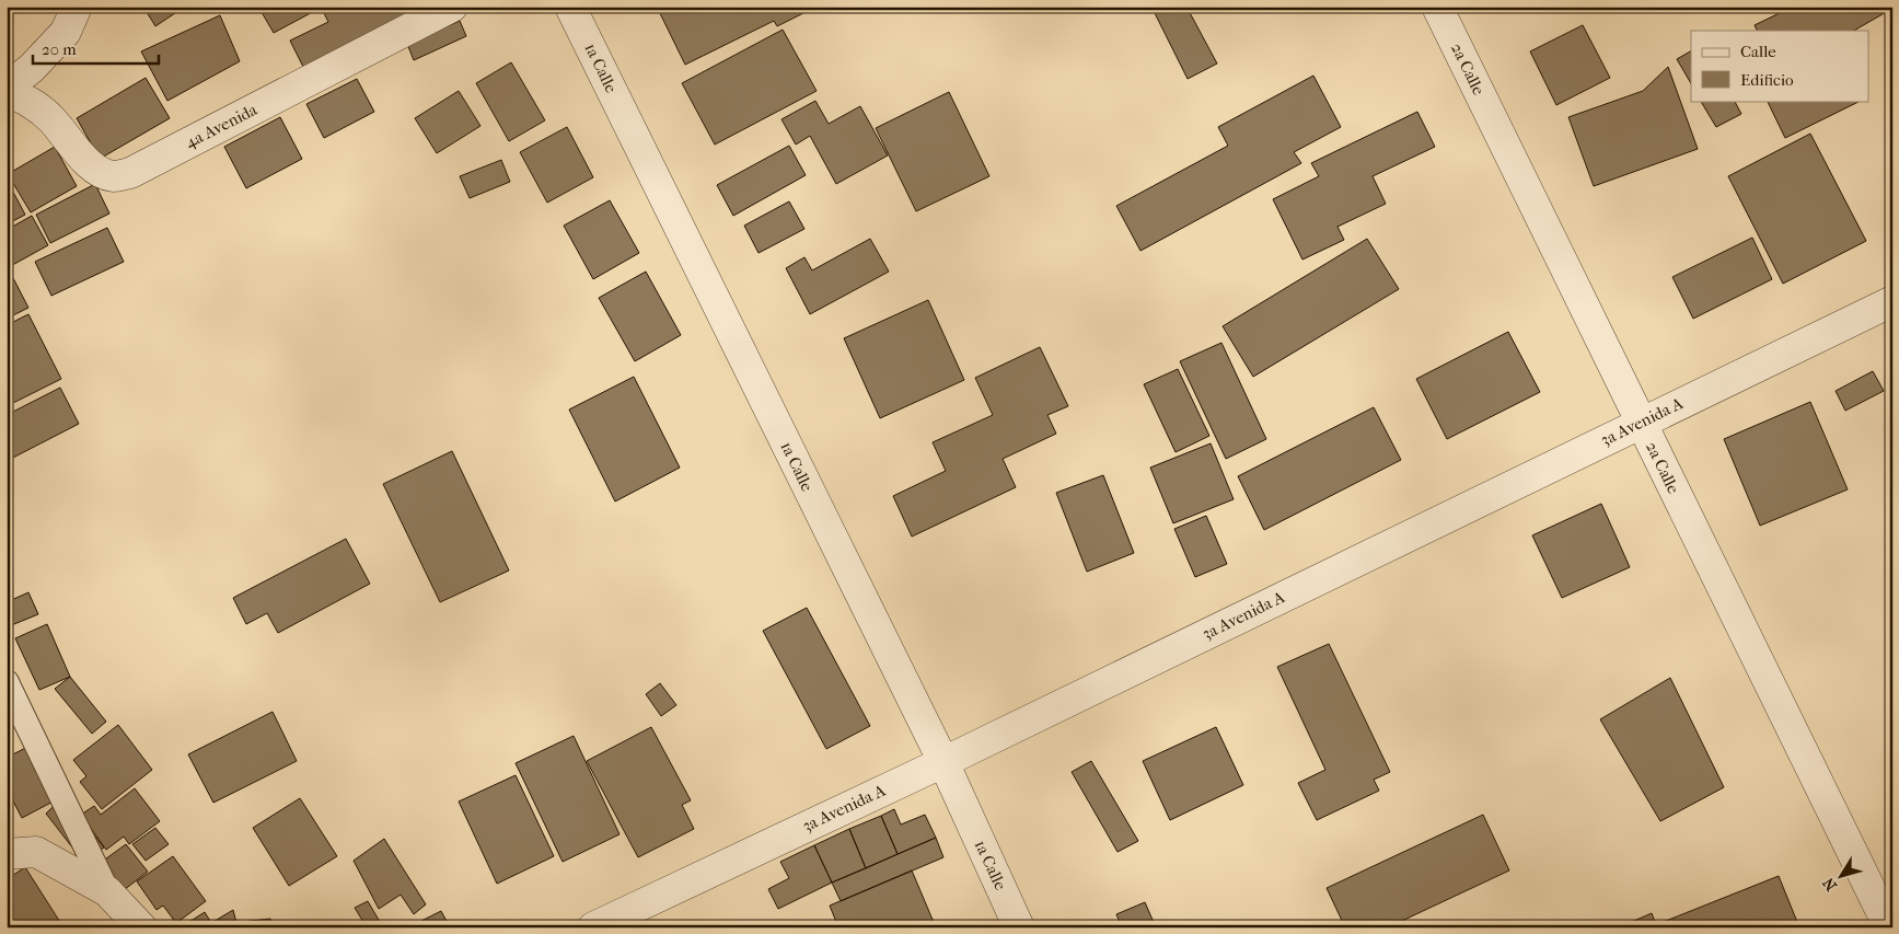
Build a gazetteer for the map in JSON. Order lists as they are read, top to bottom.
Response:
{
  "streets": {
    "street": [
      "1a Calle",
      "2a Calle",
      "4a Avenida",
      "3a Avenida A"
    ]
  },
  "crossings": [
    ["1a Calle", "3a Avenida A"],
    ["2a Calle", "3a Avenida A"]
  ],
  "legend": ["Calle", "Edificio"],
  "scale_bar": "20 m",
  "north": "bottom left"
}
